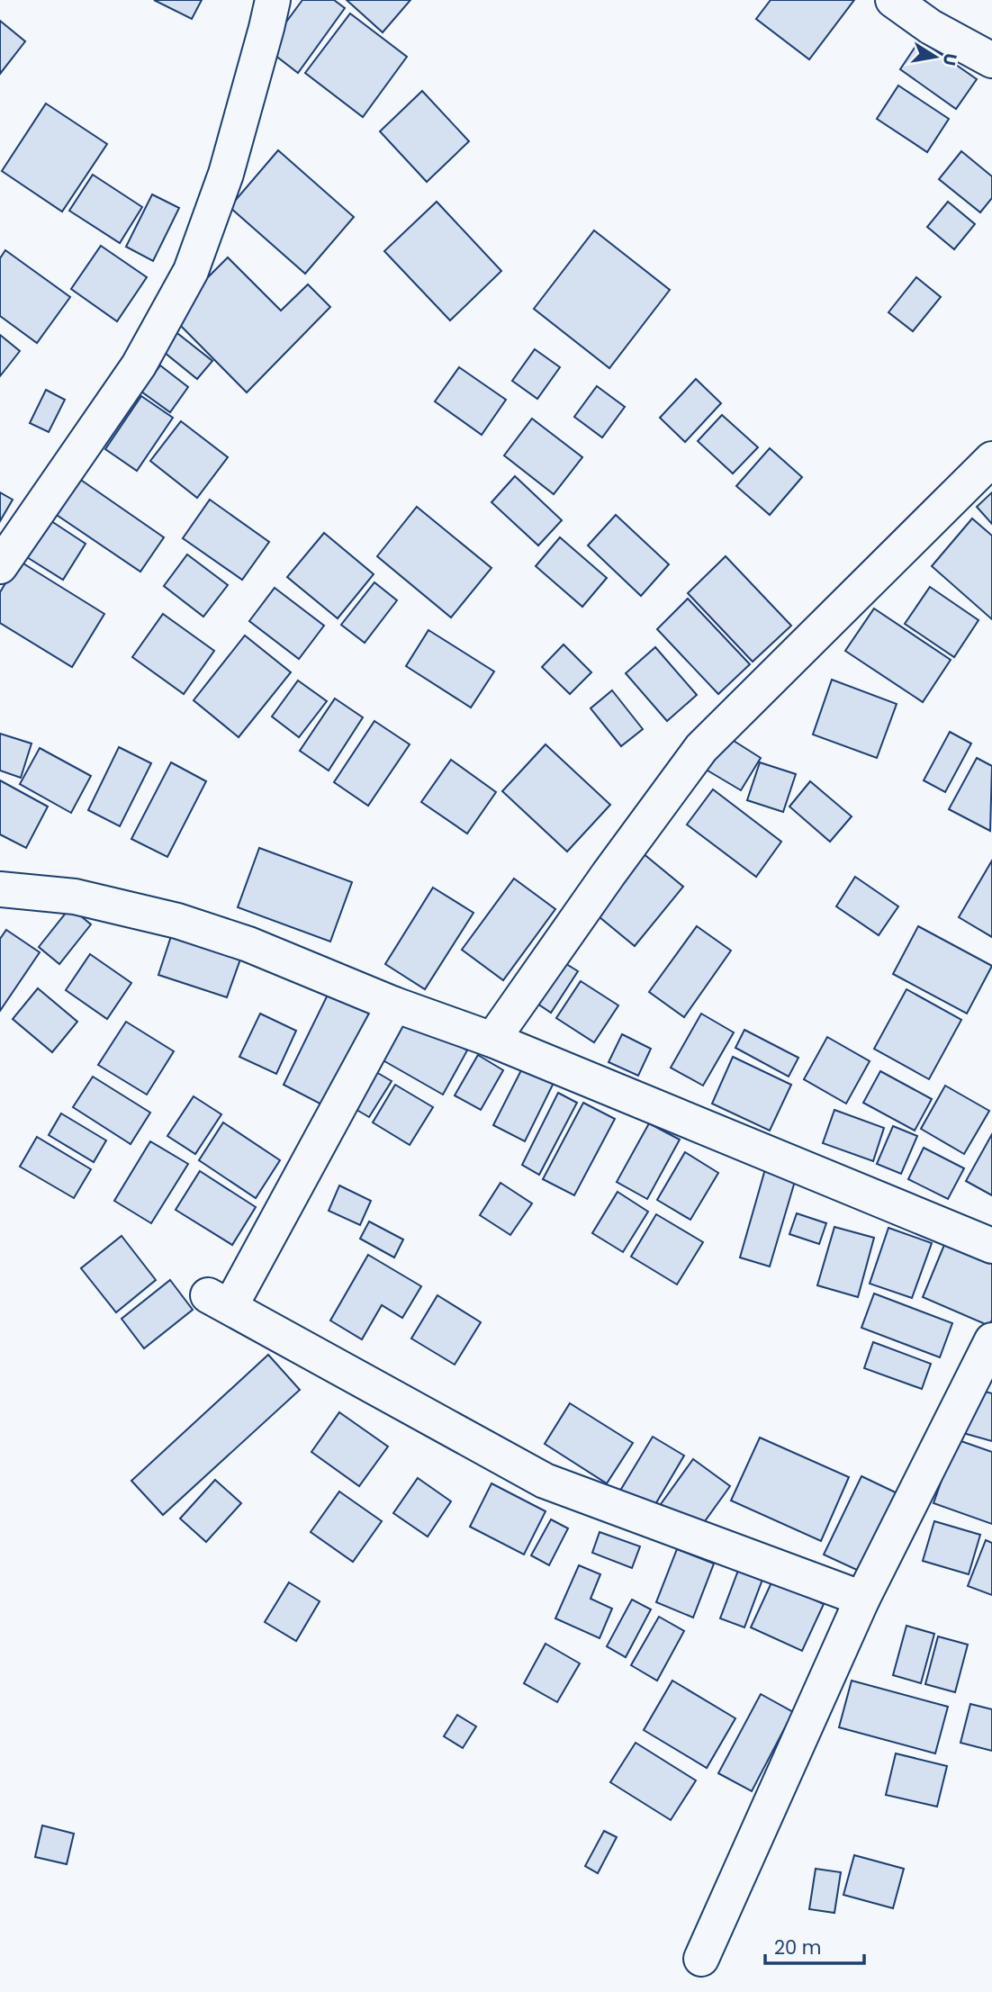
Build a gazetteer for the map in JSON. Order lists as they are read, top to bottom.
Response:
{
  "scale_bar": "20 m",
  "north": "right"
}
